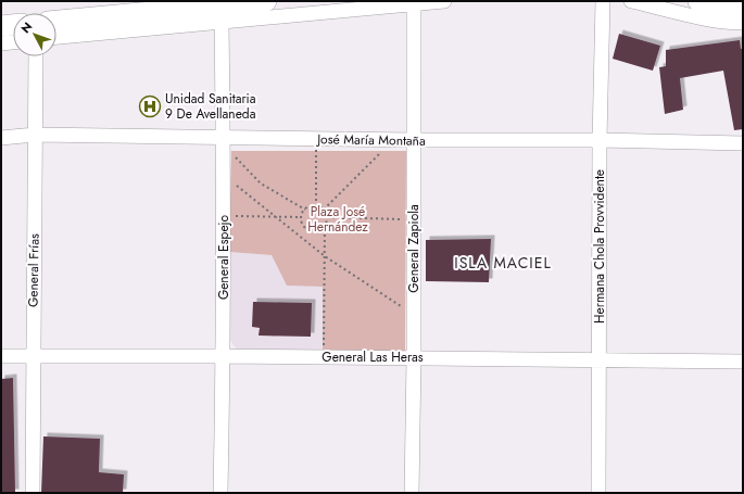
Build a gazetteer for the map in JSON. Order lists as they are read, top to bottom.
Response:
{
  "streets": {
    "street": [
      "José María Montaña",
      "Hermana Chola Provvidente",
      "General Zapiola",
      "General Espejo",
      "General Frías",
      "General Las Heras"
    ]
  },
  "crossings": [
    ["José María Montaña", "Hermana Chola Provvidente"],
    ["José María Montaña", "General Zapiola"],
    ["José María Montaña", "General Espejo"],
    ["José María Montaña", "General Frías"],
    ["Hermana Chola Provvidente", "General Las Heras"],
    ["General Zapiola", "General Las Heras"],
    ["General Espejo", "General Las Heras"],
    ["General Frías", "General Las Heras"]
  ],
  "districts": ["ISLA MACIEL"],
  "parks": ["Plaza José Hernández"],
  "places": {
    "hospital": ["Unidad Sanitaria 9 De Avellaneda"]
  },
  "north": "top left"
}
